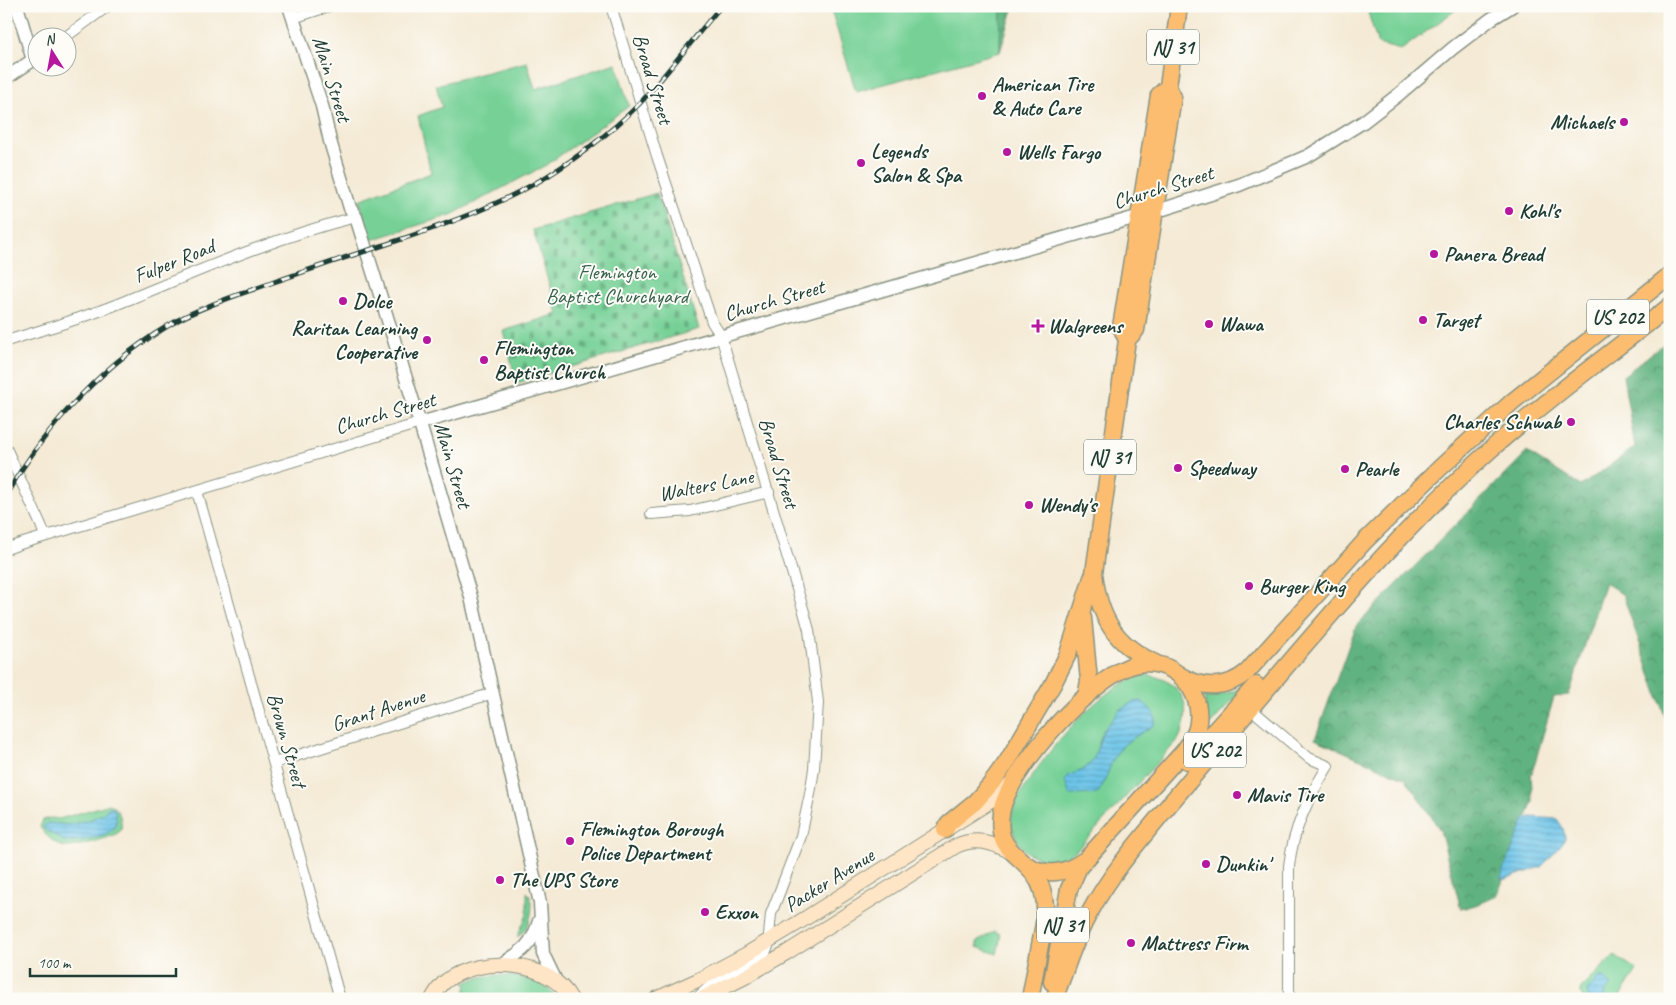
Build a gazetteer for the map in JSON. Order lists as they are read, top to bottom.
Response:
{
  "streets": {
    "highway": ["NJ 31", "US 202"],
    "main road": ["Packer Avenue"],
    "street": [
      "Main Street",
      "Broad Street",
      "Church Street",
      "Fulper Road",
      "Walters Lane",
      "Grant Avenue",
      "Brown Street"
    ]
  },
  "crossings": [
    ["NJ 31", "Church Street"],
    ["NJ 31", "US 202"],
    ["Main Street", "Church Street"],
    ["Main Street", "Fulper Road"],
    ["Main Street", "Grant Avenue"],
    ["Broad Street", "Church Street"],
    ["Broad Street", "Walters Lane"],
    ["Broad Street", "Packer Avenue"],
    ["Church Street", "Brown Street"],
    ["US 202", "Packer Avenue"],
    ["Grant Avenue", "Brown Street"]
  ],
  "parks": ["Flemington Baptist Churchyard"],
  "places": {
    "other": [
      "American Tire & Auto Care",
      "Michaels",
      "Wells Fargo",
      "Legends Salon & Spa",
      "Kohl's",
      "Panera Bread",
      "Dolce",
      "Target",
      "Wawa",
      "Raritan Learning Cooperative",
      "Flemington Baptist Church",
      "Charles Schwab",
      "Speedway",
      "Pearle",
      "Wendy's",
      "Burger King",
      "Mavis Tire",
      "Flemington Borough Police Department",
      "Dunkin'",
      "The UPS Store",
      "Exxon",
      "Mattress Firm"
    ],
    "health": ["Walgreens"]
  },
  "scale_bar": "100 m",
  "north": "top"
}
